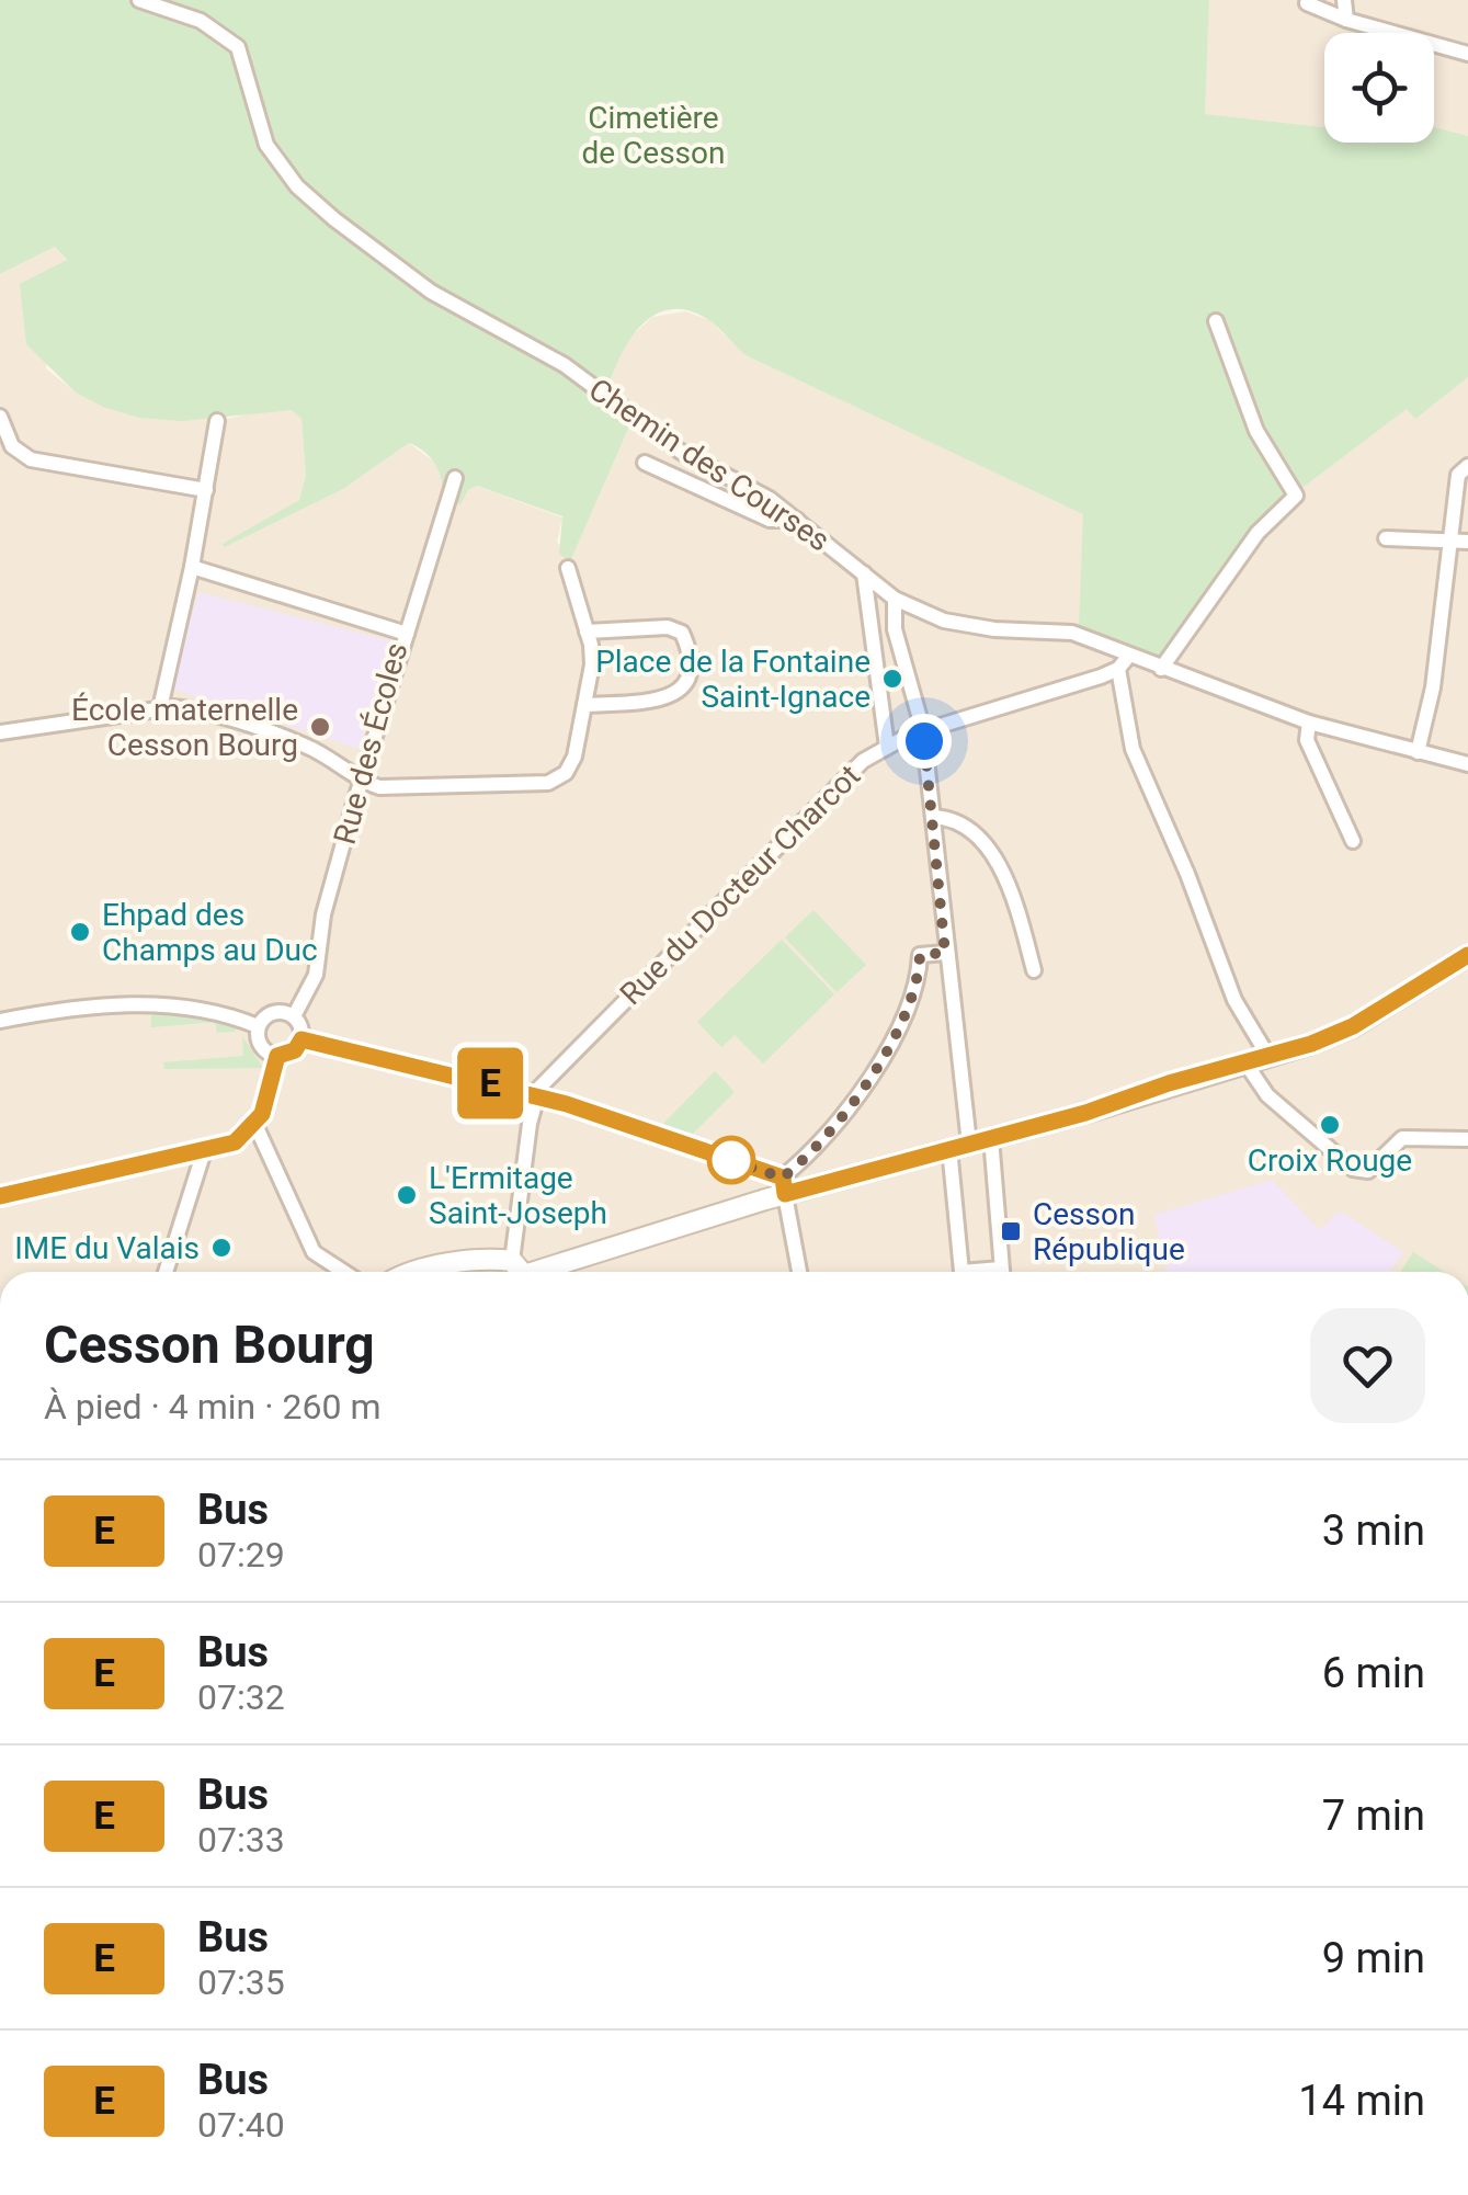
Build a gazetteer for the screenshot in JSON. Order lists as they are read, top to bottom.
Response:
{
  "streets": {
    "street": ["Chemin des Courses", "Rue des Écoles", "Rue du Docteur Charcot"]
  },
  "crossings": [
    ["Chemin des Courses", "Rue du Docteur Charcot"]
  ],
  "parks": ["Cimetière de Cesson"],
  "places": {
    "other": [
      "Place de la Fontaine Saint-Ignace",
      "École maternelle Cesson Bourg",
      "Ehpad des Champs au Duc",
      "Croix Rouge",
      "L'Ermitage Saint-Joseph",
      "IME du Valais"
    ],
    "transit": ["Cesson République"]
  },
  "lines": ["bus line E"],
  "page": {
    "on_map": "E",
    "heading": ["Cesson Bourg", "À pied · 4 min · 260 m"],
    "list": [
      {
        "mark": "E",
        "name": "Bus",
        "note": "07:29",
        "value": "3 min"
      },
      {
        "mark": "E",
        "name": "Bus",
        "note": "07:32",
        "value": "6 min"
      },
      {
        "mark": "E",
        "name": "Bus",
        "note": "07:33",
        "value": "7 min"
      },
      {
        "mark": "E",
        "name": "Bus",
        "note": "07:35",
        "value": "9 min"
      },
      {
        "mark": "E",
        "name": "Bus",
        "note": "07:40",
        "value": "14 min"
      }
    ]
  }
}
